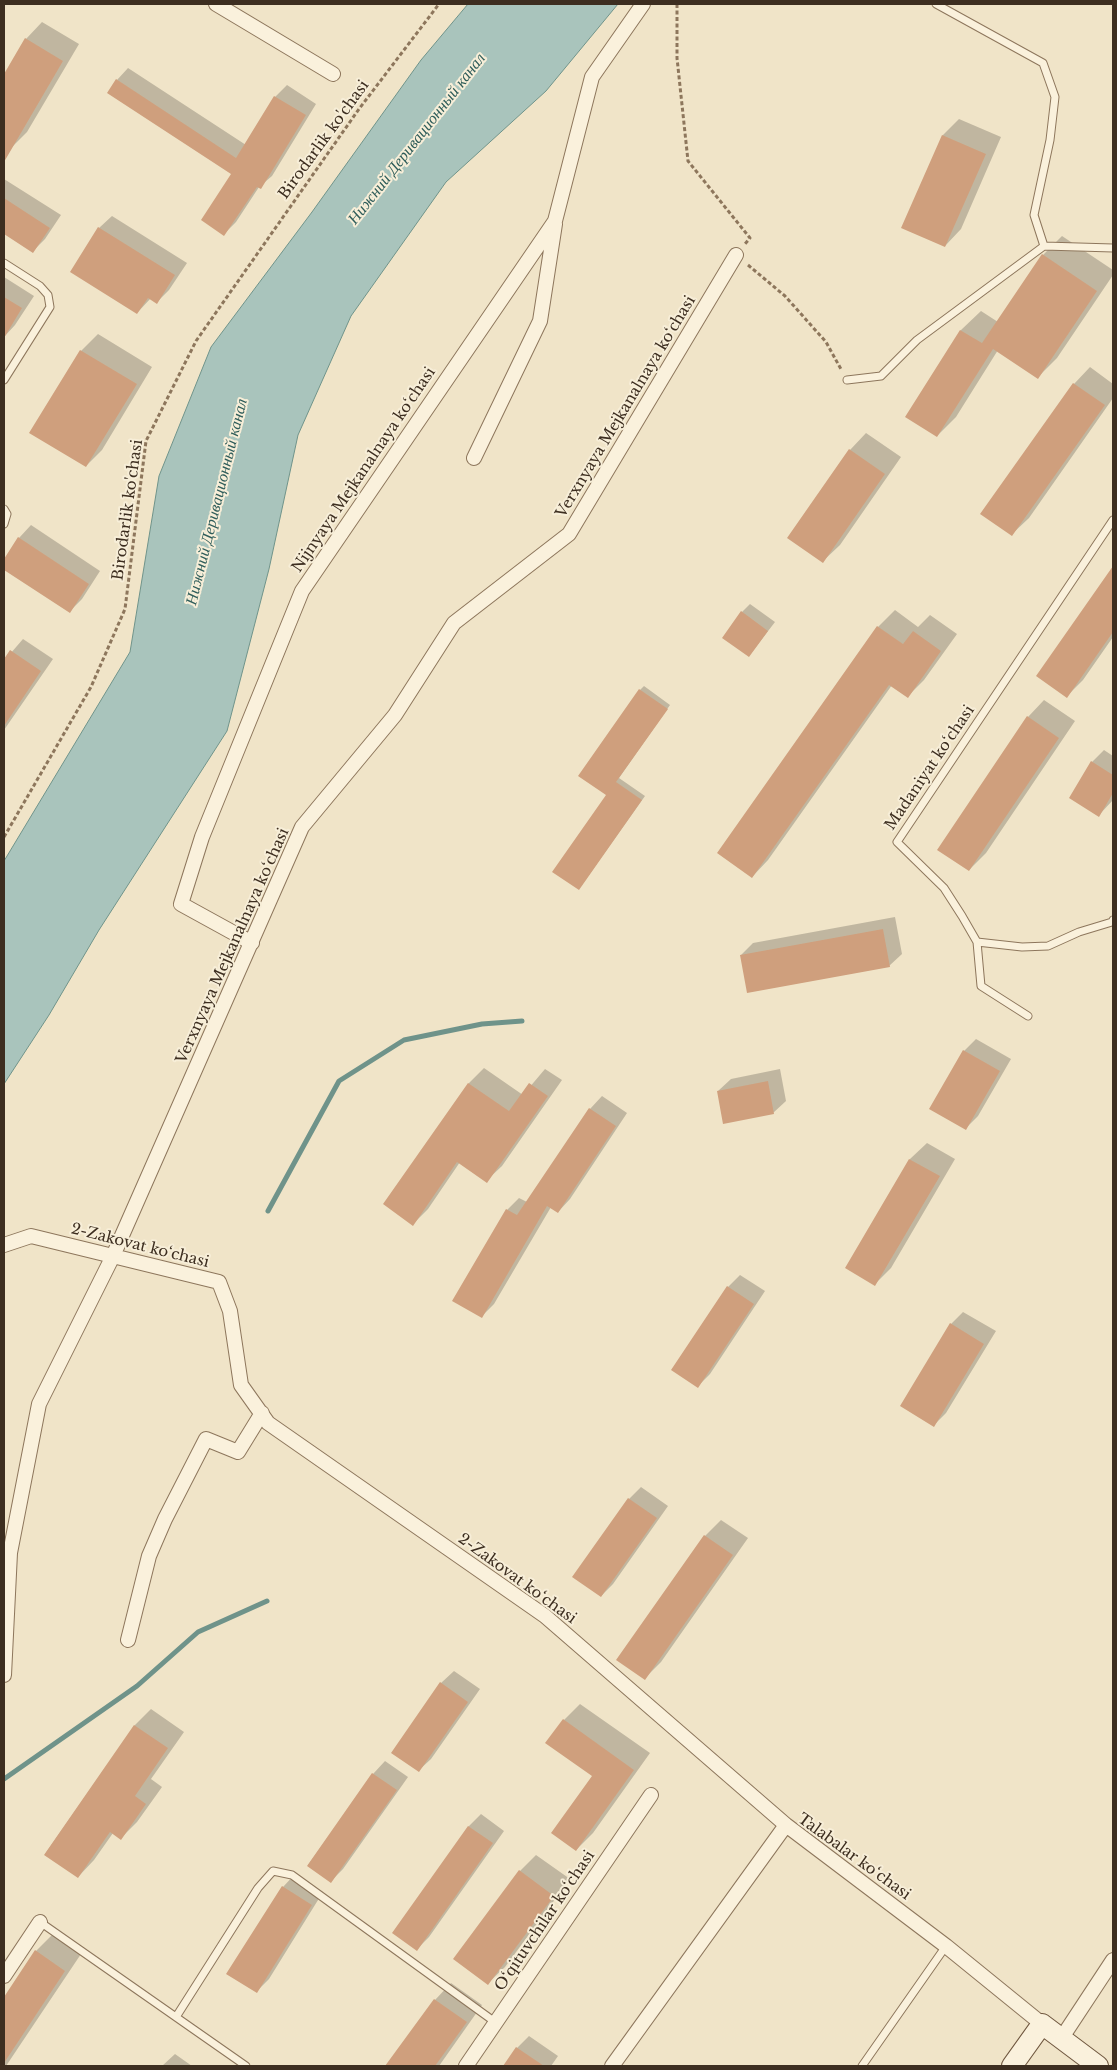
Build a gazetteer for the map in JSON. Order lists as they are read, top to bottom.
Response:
{
  "streets": {
    "street": [
      "Verxnyaya Mejkanalnaya ko‘chasi",
      "Nijnyaya Mejkanalnaya ko‘chasi",
      "2-Zakovat ko‘chasi",
      "Talabalar ko‘chasi",
      "O‘qituvchilar ko‘chasi"
    ],
    "lane": ["Madaniyat ko‘chasi"],
    "path": ["Birodarlik ko'chasi"]
  },
  "crossings": [
    ["Verxnyaya Mejkanalnaya ko‘chasi", "Nijnyaya Mejkanalnaya ko‘chasi"],
    ["Verxnyaya Mejkanalnaya ko‘chasi", "2-Zakovat ko‘chasi"],
    ["2-Zakovat ko‘chasi", "Talabalar ko‘chasi"]
  ],
  "water": ["Нижний Деривационный канал"]
}
